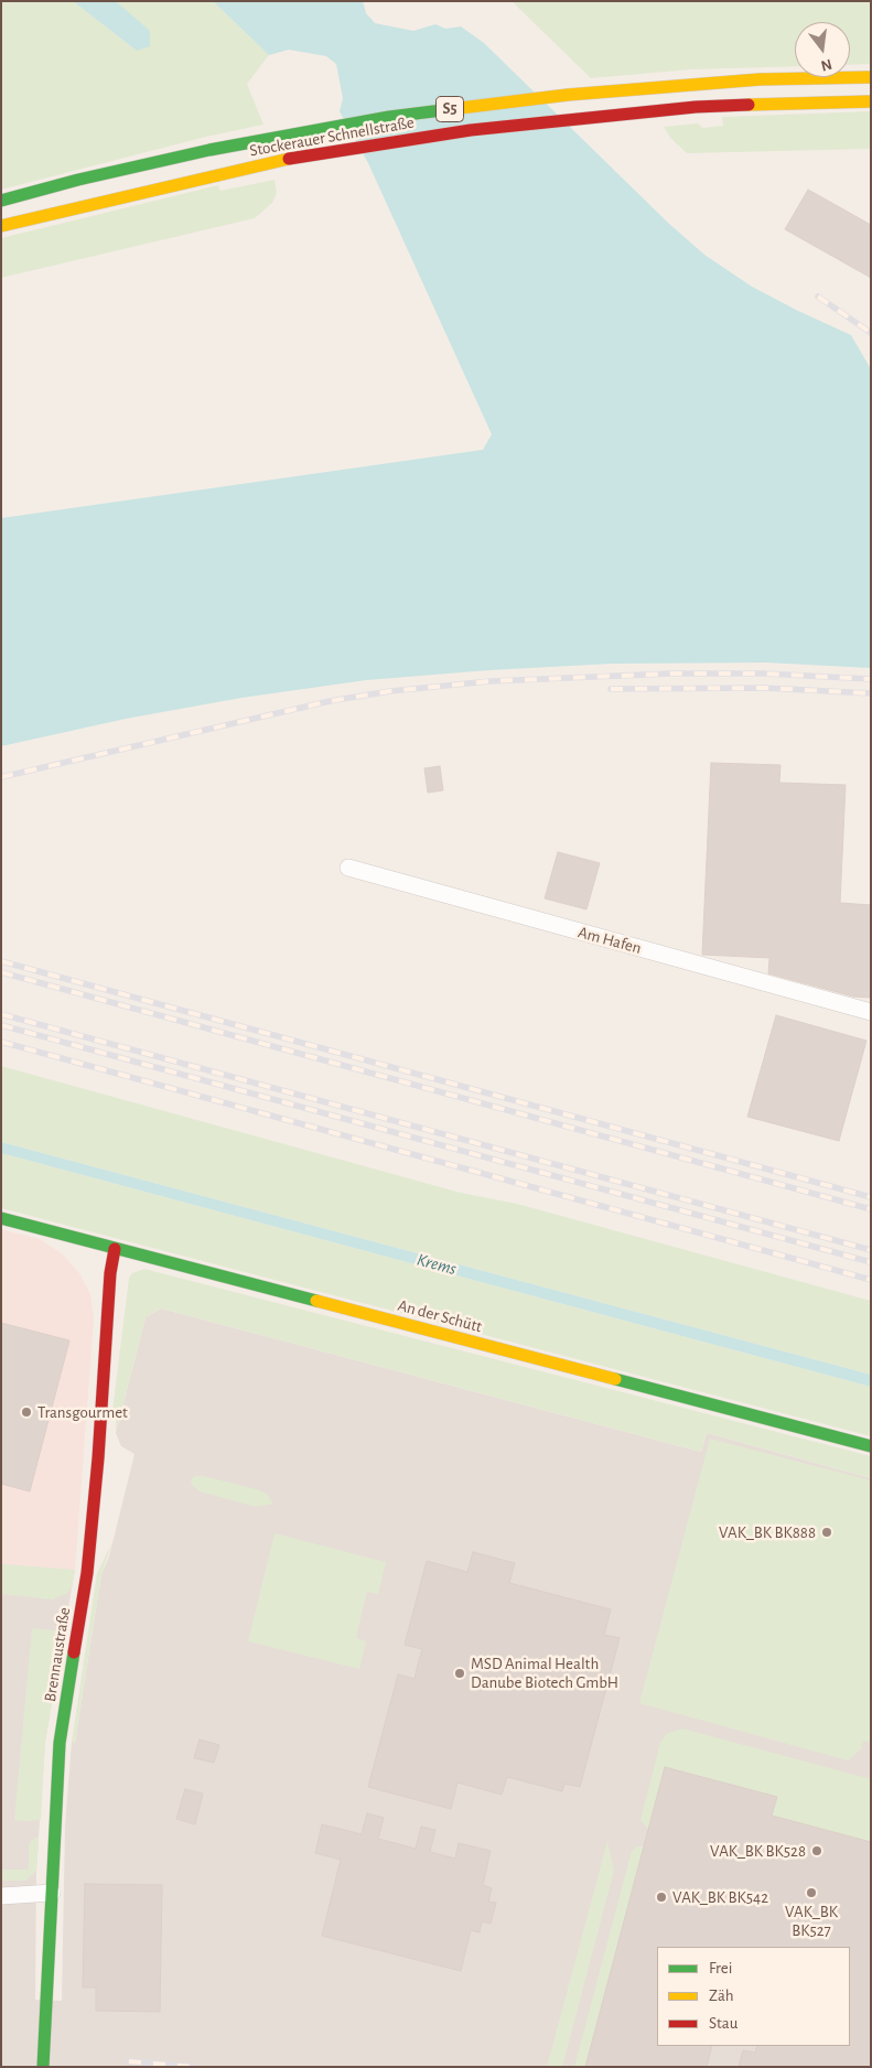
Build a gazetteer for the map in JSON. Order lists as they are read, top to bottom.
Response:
{
  "streets": {
    "main road": [
      "S5",
      "Stockerauer Schnellstraße",
      "An der Schütt",
      "Brennaustraße"
    ],
    "street": ["Am Hafen"]
  },
  "crossings": [
    ["An der Schütt", "Brennaustraße"]
  ],
  "water": ["Krems"],
  "places": [
    "Transgourmet",
    "VAK_BK BK888",
    "MSD Animal Health Danube Biotech GmbH",
    "VAK_BK BK528",
    "VAK_BK BK527",
    "VAK_BK BK542"
  ],
  "legend": ["Frei", "Zäh", "Stau"],
  "north": "bottom"
}
